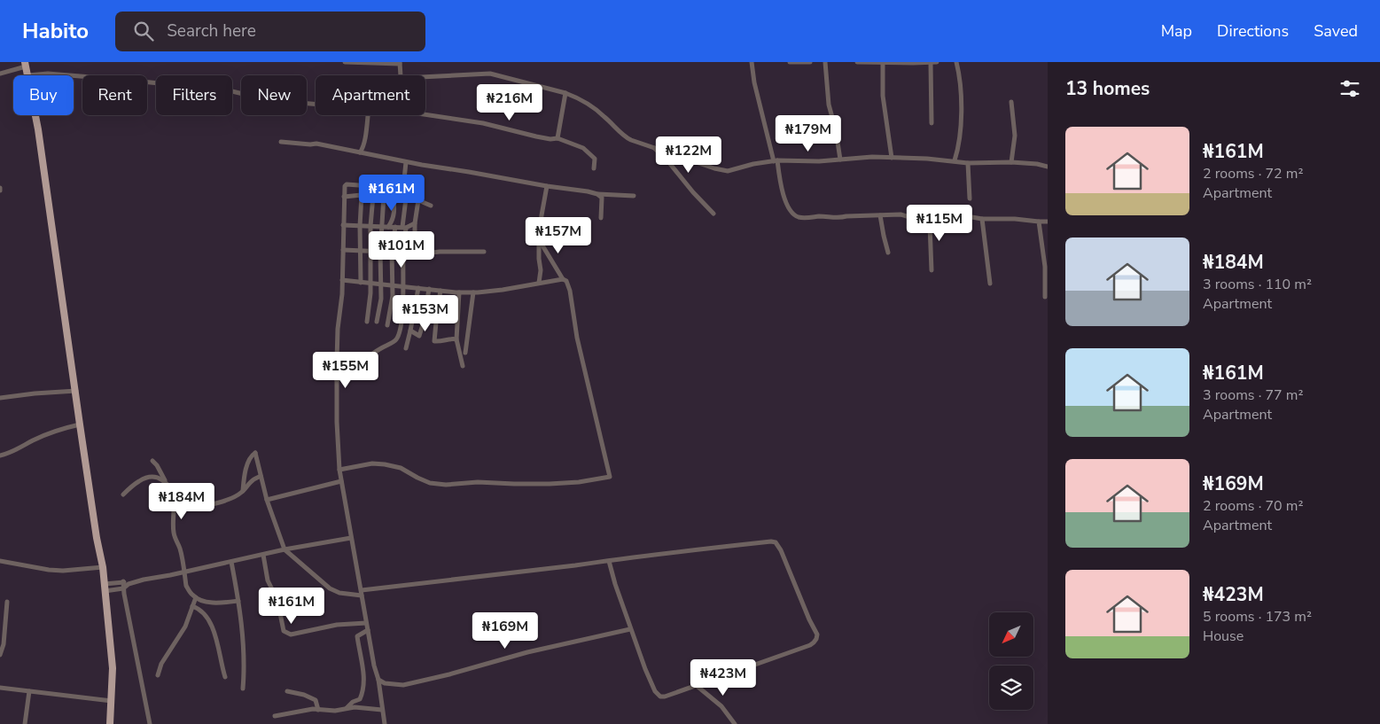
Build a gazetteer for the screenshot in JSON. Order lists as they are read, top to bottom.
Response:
{
  "north": "bottom left",
  "page": {
    "header": "Habito",
    "search": "Search here",
    "nav": ["Map", "Directions", "Saved"],
    "heading": "13 homes",
    "chip": [
      "Buy",
      "Rent",
      "Filters",
      "New",
      "Apartment"
    ],
    "price": [
      "₦216M",
      "₦179M",
      "₦122M",
      "₦161M",
      "₦115M",
      "₦157M",
      "₦101M",
      "₦153M",
      "₦155M",
      "₦184M",
      "₦161M",
      "₦169M",
      "₦423M"
    ],
    "list": [
      {
        "name": "₦161M",
        "note": "2 rooms · 72 m² · Apartment"
      },
      {
        "name": "₦184M",
        "note": "3 rooms · 110 m² · Apartment"
      },
      {
        "name": "₦161M",
        "note": "3 rooms · 77 m² · Apartment"
      },
      {
        "name": "₦169M",
        "note": "2 rooms · 70 m² · Apartment"
      },
      {
        "name": "₦423M",
        "note": "5 rooms · 173 m² · House"
      }
    ]
  }
}
